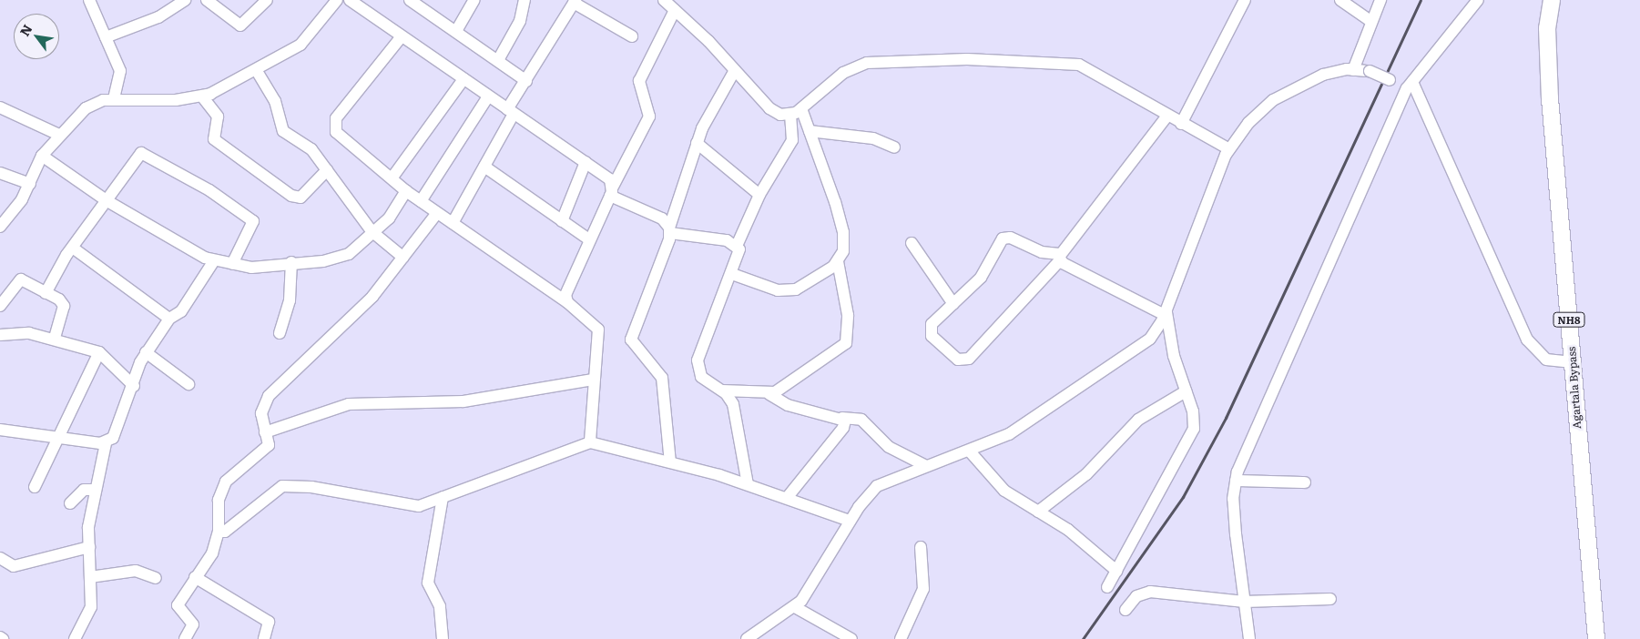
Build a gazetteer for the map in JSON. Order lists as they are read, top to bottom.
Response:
{
  "streets": {
    "highway": ["NH8", "Agartala Bypass"]
  },
  "north": "top left"
}
